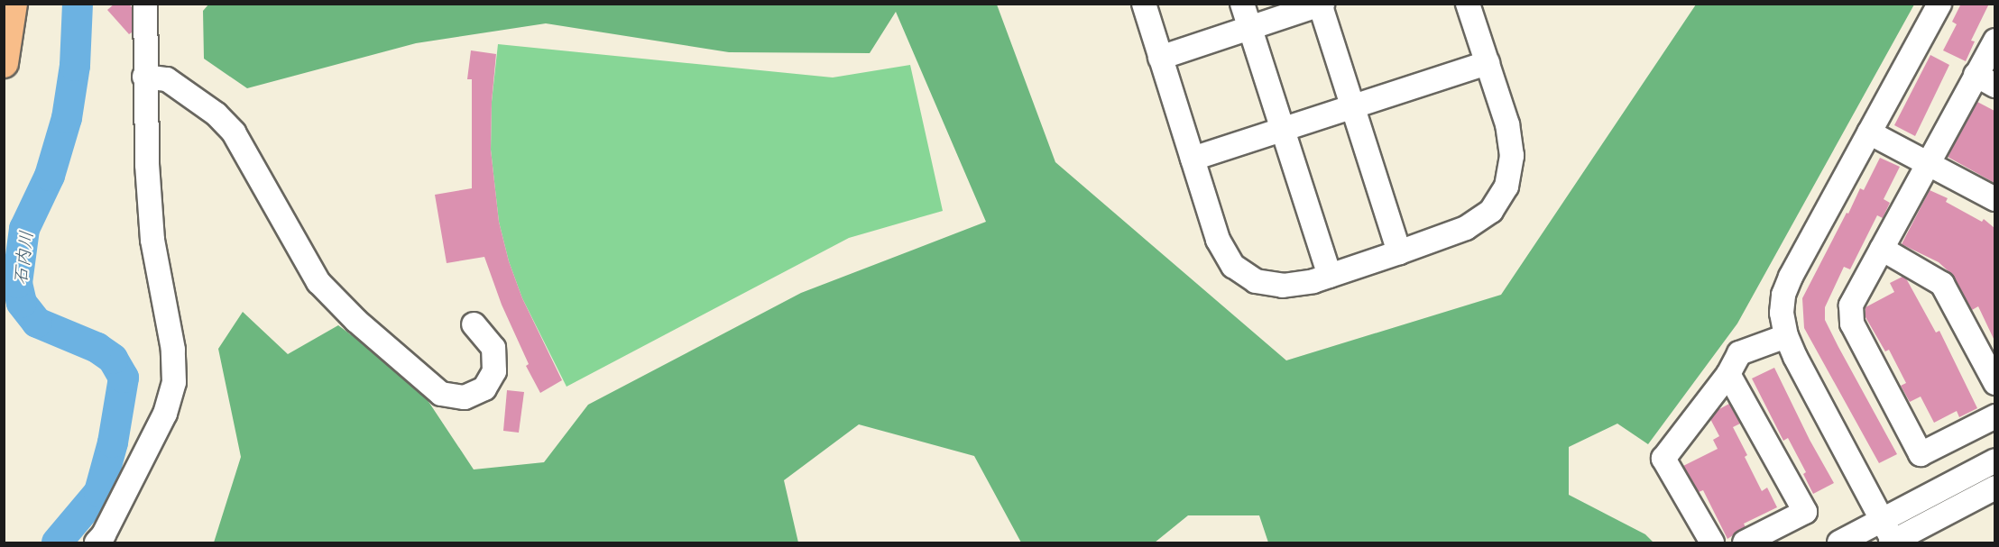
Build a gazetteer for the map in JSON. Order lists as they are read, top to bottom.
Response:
{
  "water": ["石内川"]
}
